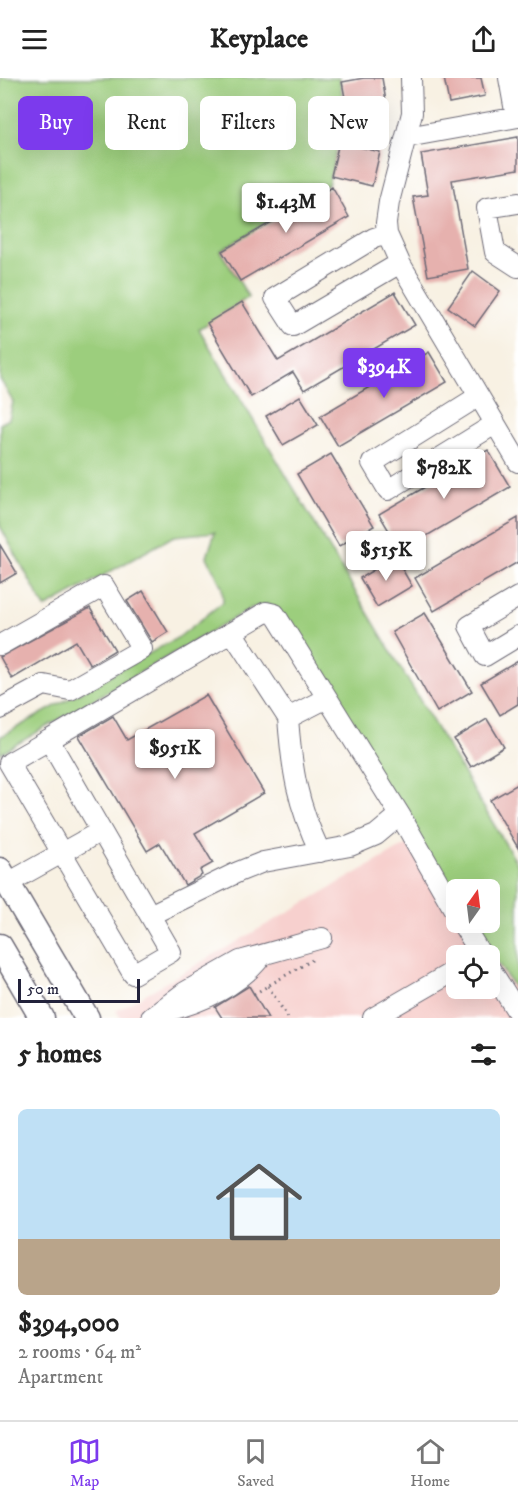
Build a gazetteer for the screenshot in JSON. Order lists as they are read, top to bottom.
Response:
{
  "scale_bar": "50 m",
  "north": "top",
  "page": {
    "header": "Keyplace",
    "chip": [
      "Buy",
      "Rent",
      "Filters",
      "New"
    ],
    "price": [
      "$1.43M",
      "$394K",
      "$782K",
      "$515K",
      "$951K"
    ],
    "scale": "50 m",
    "heading": "5 homes",
    "list": [
      {
        "name": "$394,000",
        "note": "2 rooms · 64 m² · Apartment"
      }
    ],
    "tabs": ["Map", "Saved", "Home"]
  }
}
